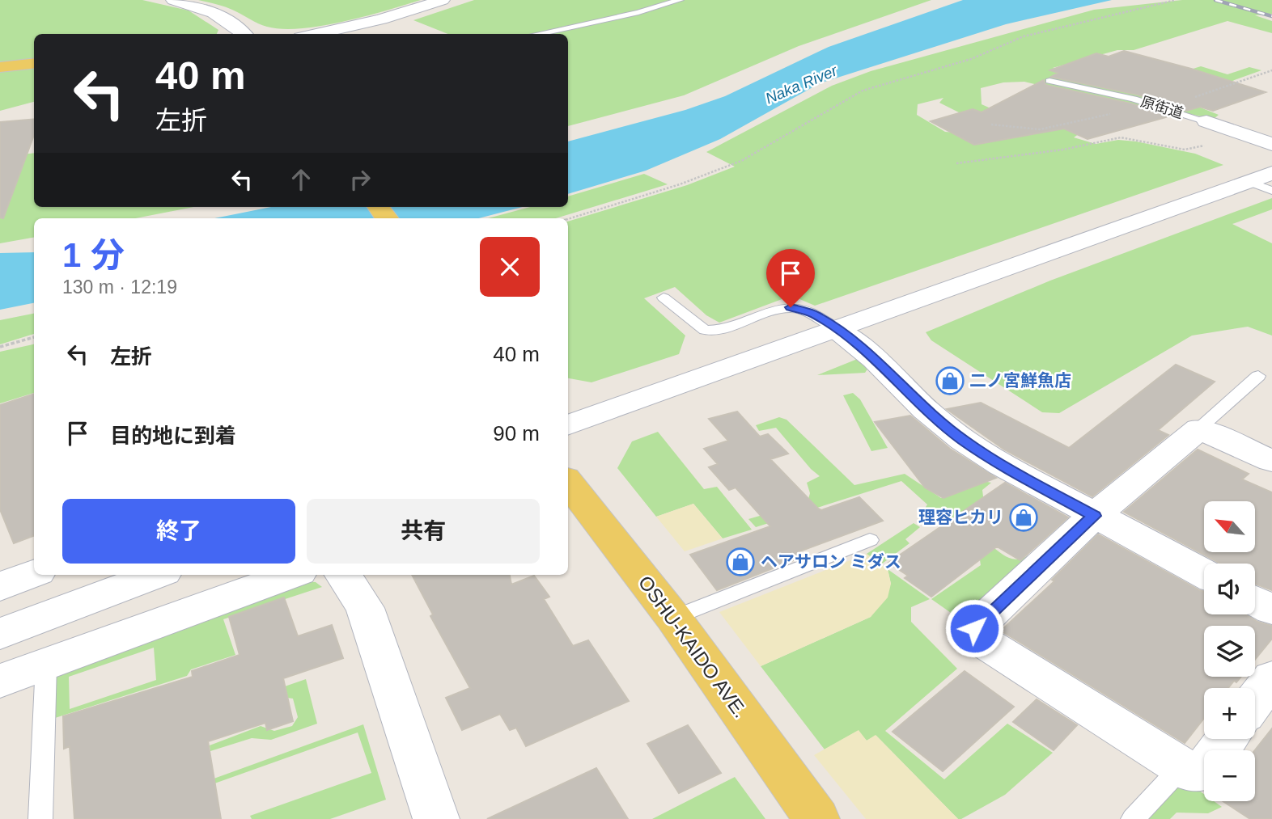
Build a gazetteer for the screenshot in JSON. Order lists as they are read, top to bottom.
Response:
{
  "streets": {
    "main road": ["OSHU-KAIDO AVE."],
    "street": ["原街道"]
  },
  "water": ["Naka River"],
  "places": {
    "shop": ["二ノ宮鮮魚店", "理容ヒカリ", "ヘアサロン ミダス"]
  },
  "north": "top left",
  "page": {
    "turn": ["40 m", "左折"],
    "heading": ["1 分", "130 m · 12:19"],
    "list": [
      {
        "name": "左折",
        "value": "40 m"
      },
      {
        "name": "目的地に到着",
        "value": "90 m"
      }
    ],
    "buttons": ["終了", "共有"],
    "map_buttons": ["+", "−"]
  }
}
